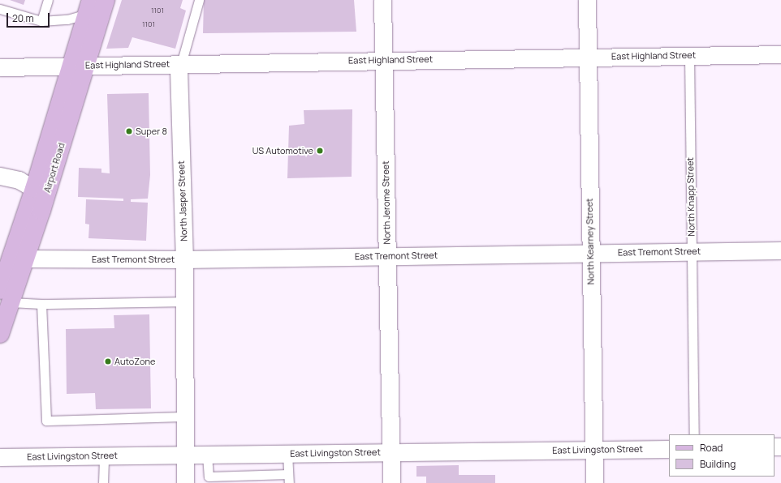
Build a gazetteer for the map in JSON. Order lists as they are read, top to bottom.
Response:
{
  "streets": {
    "main road": ["Airport Road"],
    "street": [
      "East Highland Street",
      "North Jasper Street",
      "North Jerome Street",
      "North Kearney Street",
      "East Tremont Street",
      "East Livingston Street"
    ],
    "lane": ["North Knapp Street"]
  },
  "crossings": [
    ["East Highland Street", "Airport Road"],
    ["East Highland Street", "North Knapp Street"],
    ["East Highland Street", "North Jasper Street"],
    ["East Highland Street", "North Jerome Street"],
    ["East Highland Street", "North Kearney Street"],
    ["Airport Road", "East Tremont Street"],
    ["North Knapp Street", "East Tremont Street"],
    ["North Jasper Street", "East Tremont Street"],
    ["North Jasper Street", "East Livingston Street"],
    ["North Jerome Street", "East Tremont Street"],
    ["North Jerome Street", "East Livingston Street"],
    ["North Kearney Street", "East Tremont Street"],
    ["North Kearney Street", "East Livingston Street"]
  ],
  "places": ["Super 8", "US Automotive", "AutoZone"],
  "house_numbers": ["1101", "1101"],
  "legend": ["Road", "Building"],
  "scale_bar": "20 m"
}
